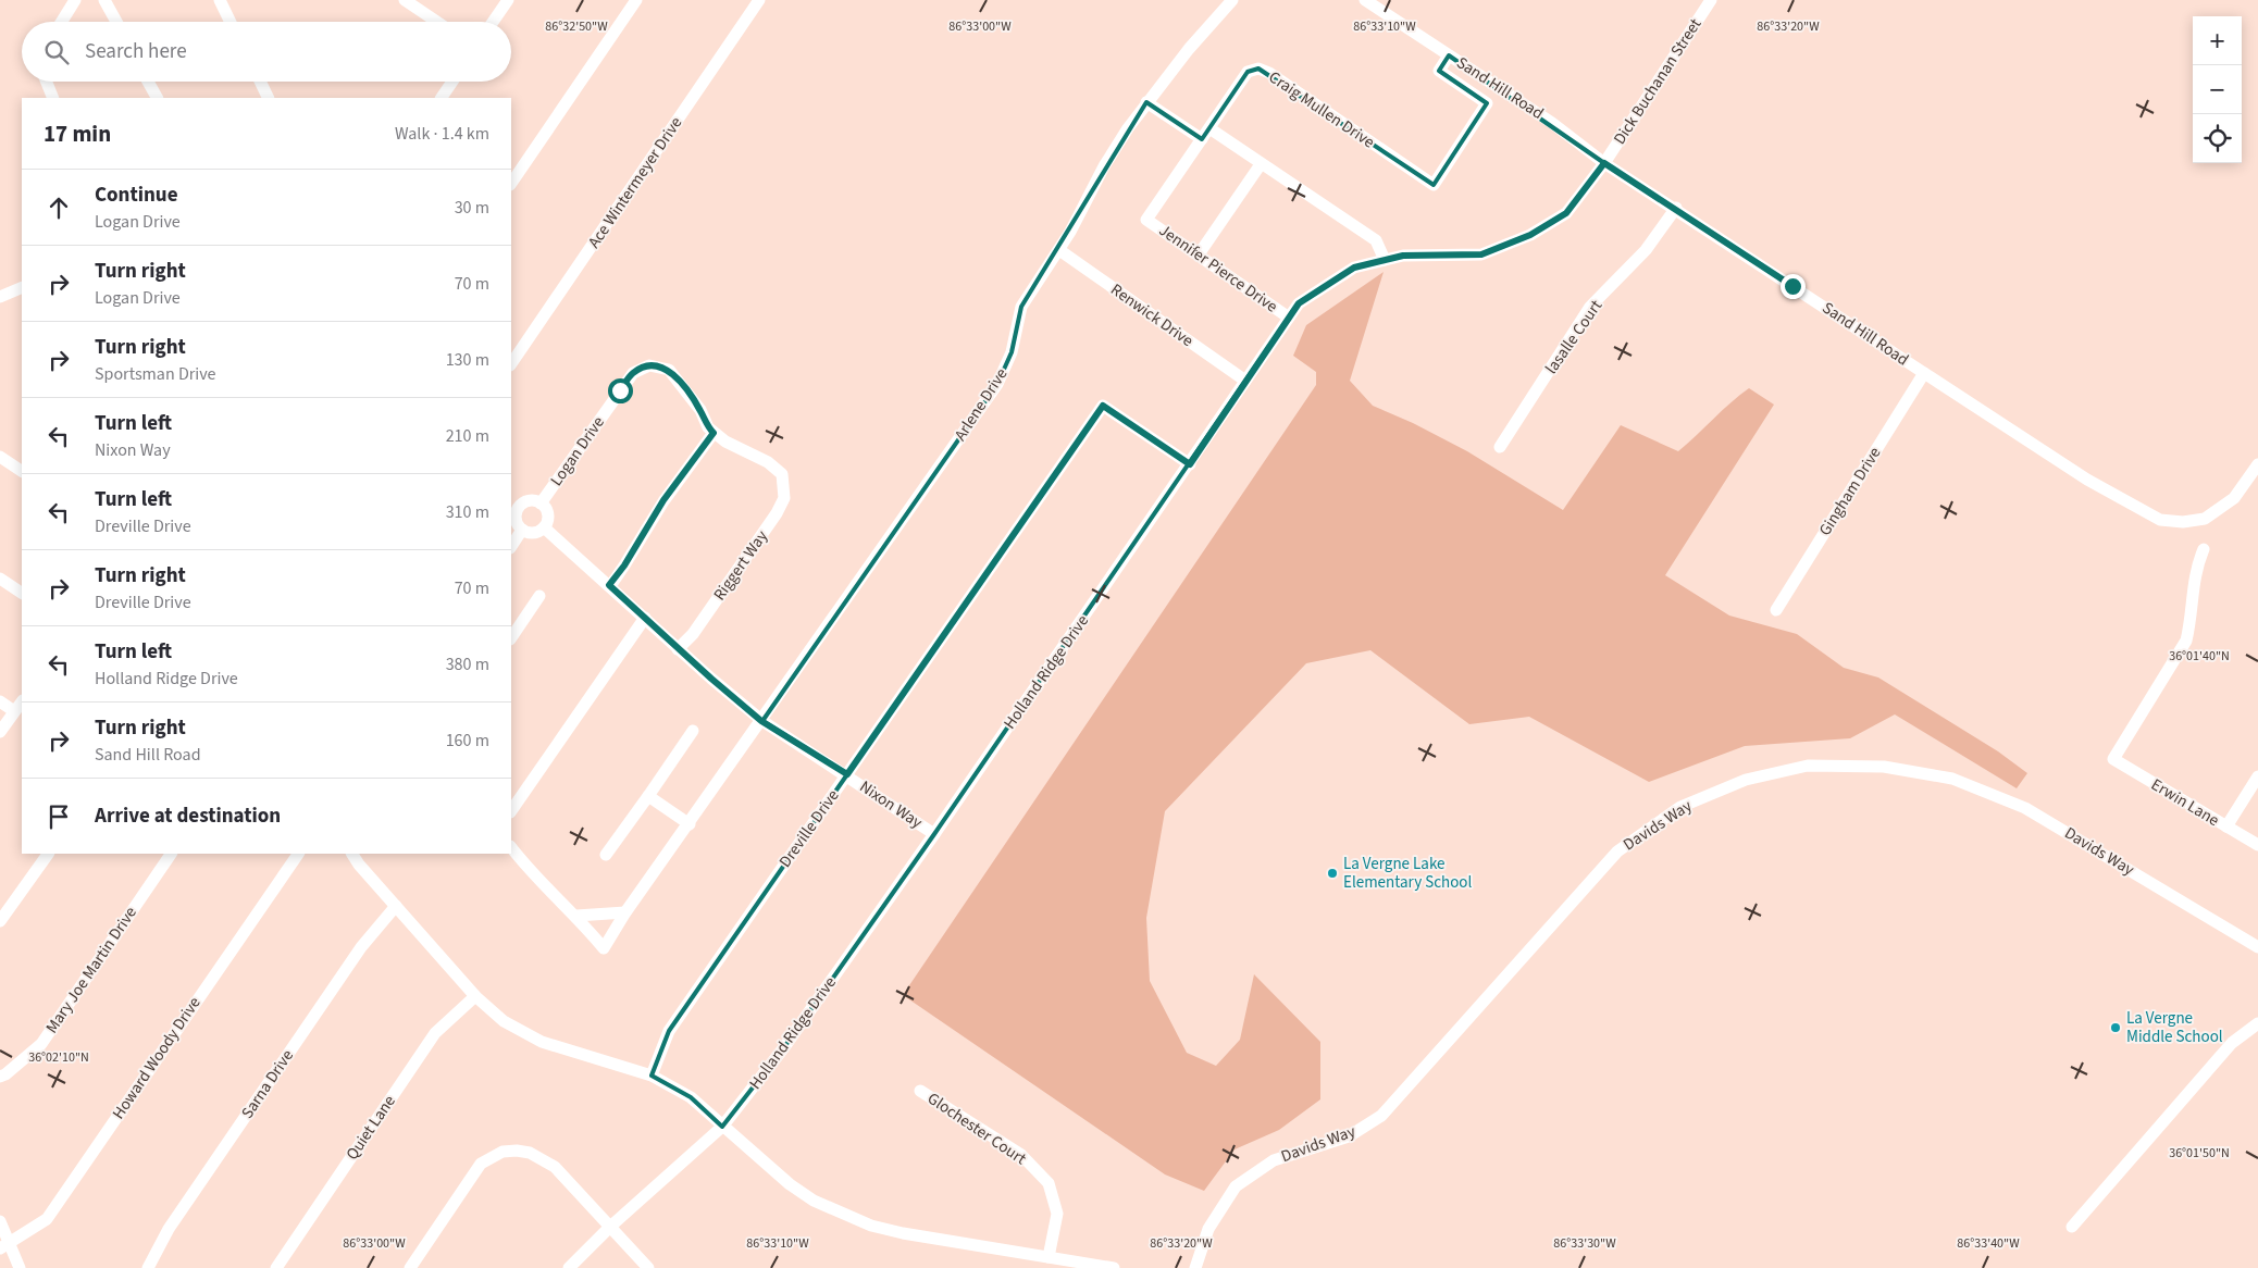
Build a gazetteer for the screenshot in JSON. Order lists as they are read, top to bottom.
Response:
{
  "streets": {
    "street": [
      "Dick Buchanan Street",
      "Sand Hill Road",
      "Craig Mullen Drive",
      "Ace Wintermeyer Drive",
      "Jennifer Pierce Drive",
      "Renwick Drive",
      "lasalle Court",
      "Arlene Drive",
      "Logan Drive",
      "Gingham Drive",
      "Riggert Way",
      "Holland Ridge Drive",
      "Erwin Lane",
      "Nixon Way",
      "Davids Way",
      "Dreville Drive",
      "Mary Joe Martin Drive",
      "Howard Woody Drive",
      "Sarna Drive",
      "Quiet Lane",
      "Glochester Court"
    ]
  },
  "crossings": [
    ["Dick Buchanan Street", "Sand Hill Road"],
    ["Dick Buchanan Street", "Holland Ridge Drive"],
    ["Sand Hill Road", "Craig Mullen Drive"],
    ["Sand Hill Road", "lasalle Court"],
    ["Sand Hill Road", "Gingham Drive"],
    ["Sand Hill Road", "Holland Ridge Drive"],
    ["Craig Mullen Drive", "Jennifer Pierce Drive"],
    ["Jennifer Pierce Drive", "Holland Ridge Drive"],
    ["Renwick Drive", "Arlene Drive"],
    ["Renwick Drive", "Holland Ridge Drive"],
    ["Arlene Drive", "Nixon Way"],
    ["Logan Drive", "Riggert Way"],
    ["Logan Drive", "Nixon Way"],
    ["Riggert Way", "Nixon Way"],
    ["Holland Ridge Drive", "Nixon Way"],
    ["Holland Ridge Drive", "Dreville Drive"],
    ["Nixon Way", "Dreville Drive"]
  ],
  "places": ["La Vergne Lake Elementary School", "La Vergne Middle School"],
  "page": {
    "map_buttons": ["+", "−"],
    "search": "Search here",
    "heading": ["17 min", "Walk · 1.4 km"],
    "list": [
      ["Continue", "Logan Drive", "30 m"],
      ["Turn right", "Logan Drive", "70 m"],
      ["Turn right", "Sportsman Drive", "130 m"],
      ["Turn left", "Nixon Way", "210 m"],
      ["Turn left", "Dreville Drive", "310 m"],
      ["Turn right", "Dreville Drive", "70 m"],
      ["Turn left", "Holland Ridge Drive", "380 m"],
      ["Turn right", "Sand Hill Road", "160 m"],
      "Arrive at destination"
    ]
  },
  "coordinates": [
    "86°32'50\"W",
    "86°33'00\"W",
    "86°33'10\"W",
    "86°33'20\"W",
    "36°01'40\"N",
    "36°02'10\"N",
    "36°01'50\"N",
    "86°33'30\"W",
    "86°33'40\"W"
  ]
}
